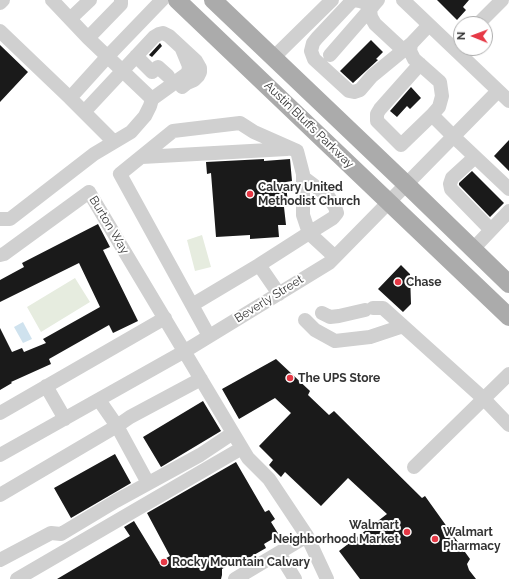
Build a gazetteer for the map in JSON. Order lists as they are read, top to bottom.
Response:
{
  "streets": {
    "main road": ["Austin Bluffs Parkway"],
    "street": ["Burton Way", "Beverly Street"]
  },
  "crossings": [
    ["Austin Bluffs Parkway", "Beverly Street"],
    ["Burton Way", "Beverly Street"]
  ],
  "places": [
    "Calvary United Methodist Church",
    "Chase",
    "The UPS Store",
    "Walmart Neighborhood Market",
    "Walmart Pharmacy",
    "Rocky Mountain Calvary"
  ],
  "north": "left"
}
